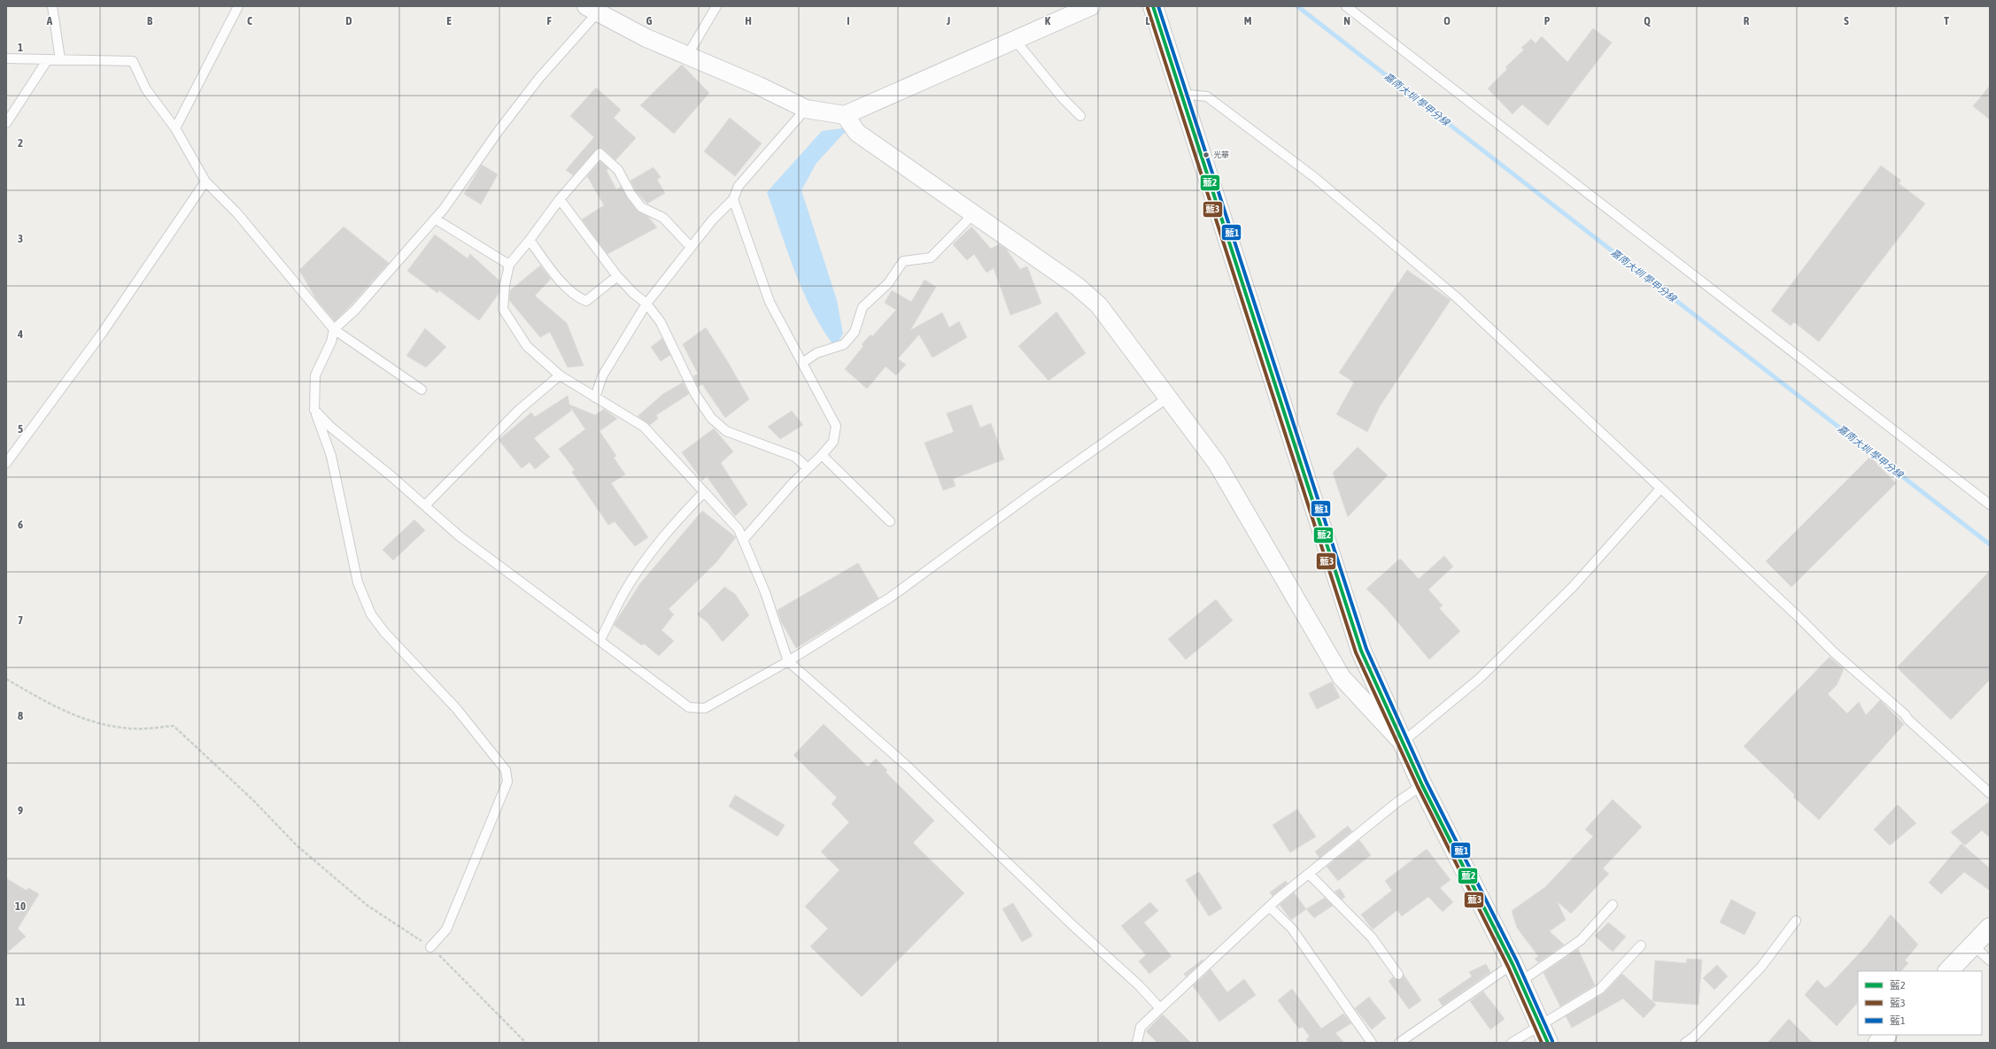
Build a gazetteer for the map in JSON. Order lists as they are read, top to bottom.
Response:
{
  "water": ["嘉南大圳 學甲分線"],
  "places": ["光華"],
  "lines": ["transit line 藍2", "transit line 藍1", "transit line 藍3"],
  "legend": ["藍2", "藍3", "藍1"],
  "grid": {
    "columns": [
      "A",
      "B",
      "C",
      "D",
      "E",
      "F",
      "G",
      "H",
      "I",
      "J",
      "K",
      "L",
      "M",
      "N",
      "O",
      "P",
      "Q",
      "R",
      "S",
      "T"
    ],
    "rows": [
      "1",
      "2",
      "3",
      "4",
      "5",
      "6",
      "7",
      "8",
      "9",
      "10",
      "11"
    ]
  }
}
